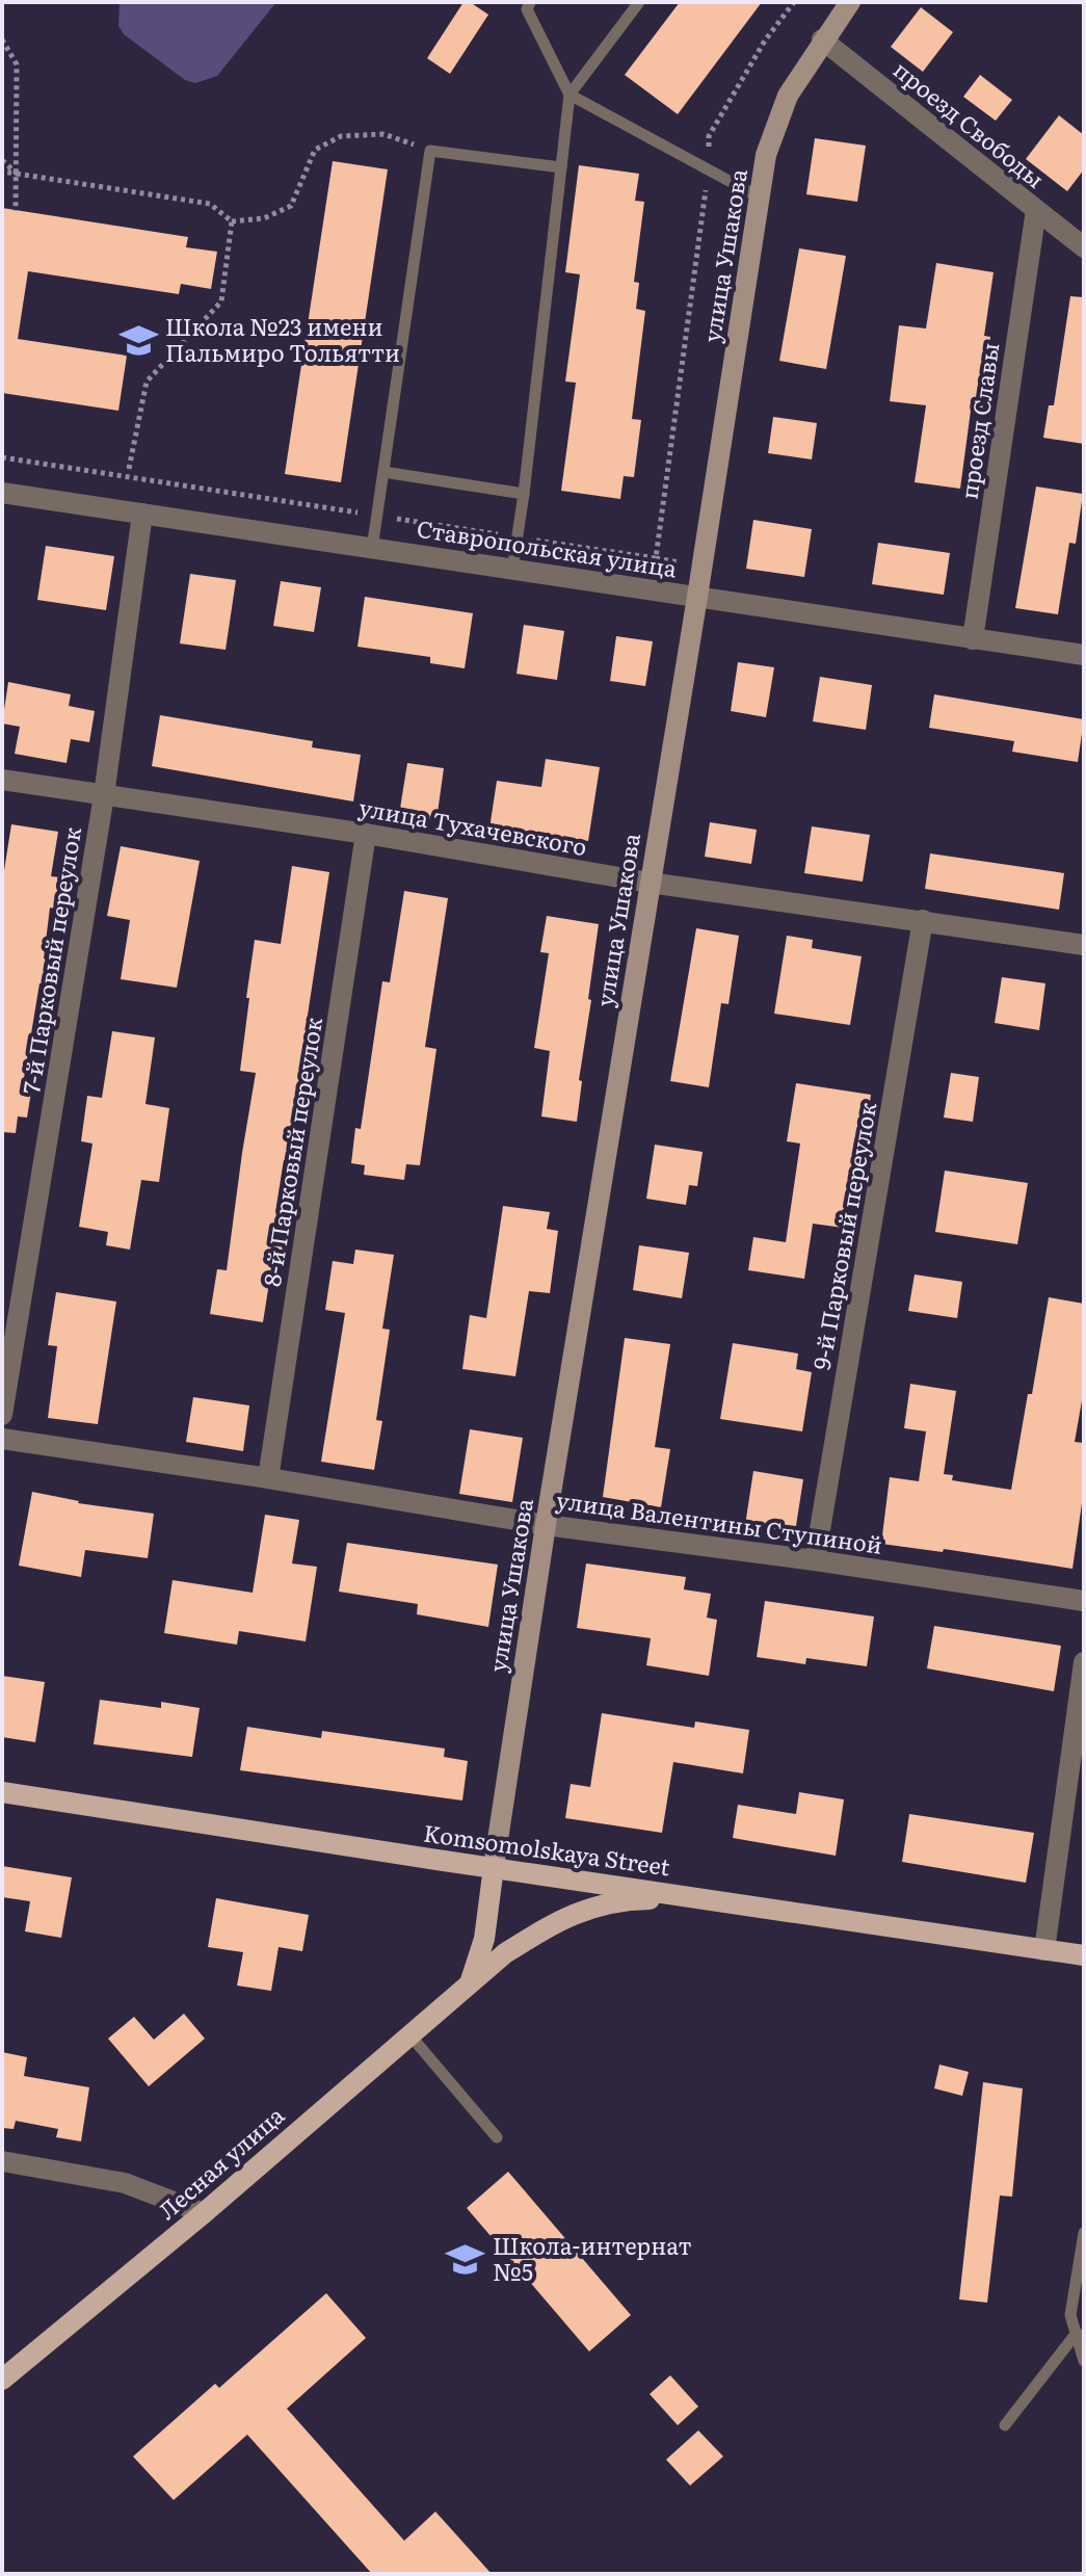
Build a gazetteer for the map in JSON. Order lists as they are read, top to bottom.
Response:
{
  "streets": {
    "main road": ["Komsomolskaya Street", "Лесная улица"],
    "street": [
      "проезд Свободы",
      "улица Ушакова",
      "проезд Славы",
      "Ставропольская улица",
      "улица Тухачевского",
      "7-й Парковый переулок",
      "8-й Парковый переулок",
      "9-й Парковый переулок",
      "улица Валентины Ступиной"
    ]
  },
  "crossings": [
    ["проезд Свободы", "улица Ушакова"],
    ["проезд Свободы", "проезд Славы"],
    ["улица Ушакова", "Ставропольская улица"],
    ["улица Ушакова", "улица Тухачевского"],
    ["улица Ушакова", "улица Валентины Ступиной"],
    ["улица Ушакова", "Komsomolskaya Street"],
    ["проезд Славы", "Ставропольская улица"],
    ["Ставропольская улица", "7-й Парковый переулок"],
    ["улица Тухачевского", "7-й Парковый переулок"],
    ["улица Тухачевского", "8-й Парковый переулок"],
    ["улица Тухачевского", "9-й Парковый переулок"],
    ["8-й Парковый переулок", "улица Валентины Ступиной"],
    ["9-й Парковый переулок", "улица Валентины Ступиной"],
    ["Komsomolskaya Street", "Лесная улица"]
  ],
  "places": {
    "school or university": ["Школа №23 имени Пальмиро Тольятти", "Школа-интернат №5"]
  }
}
